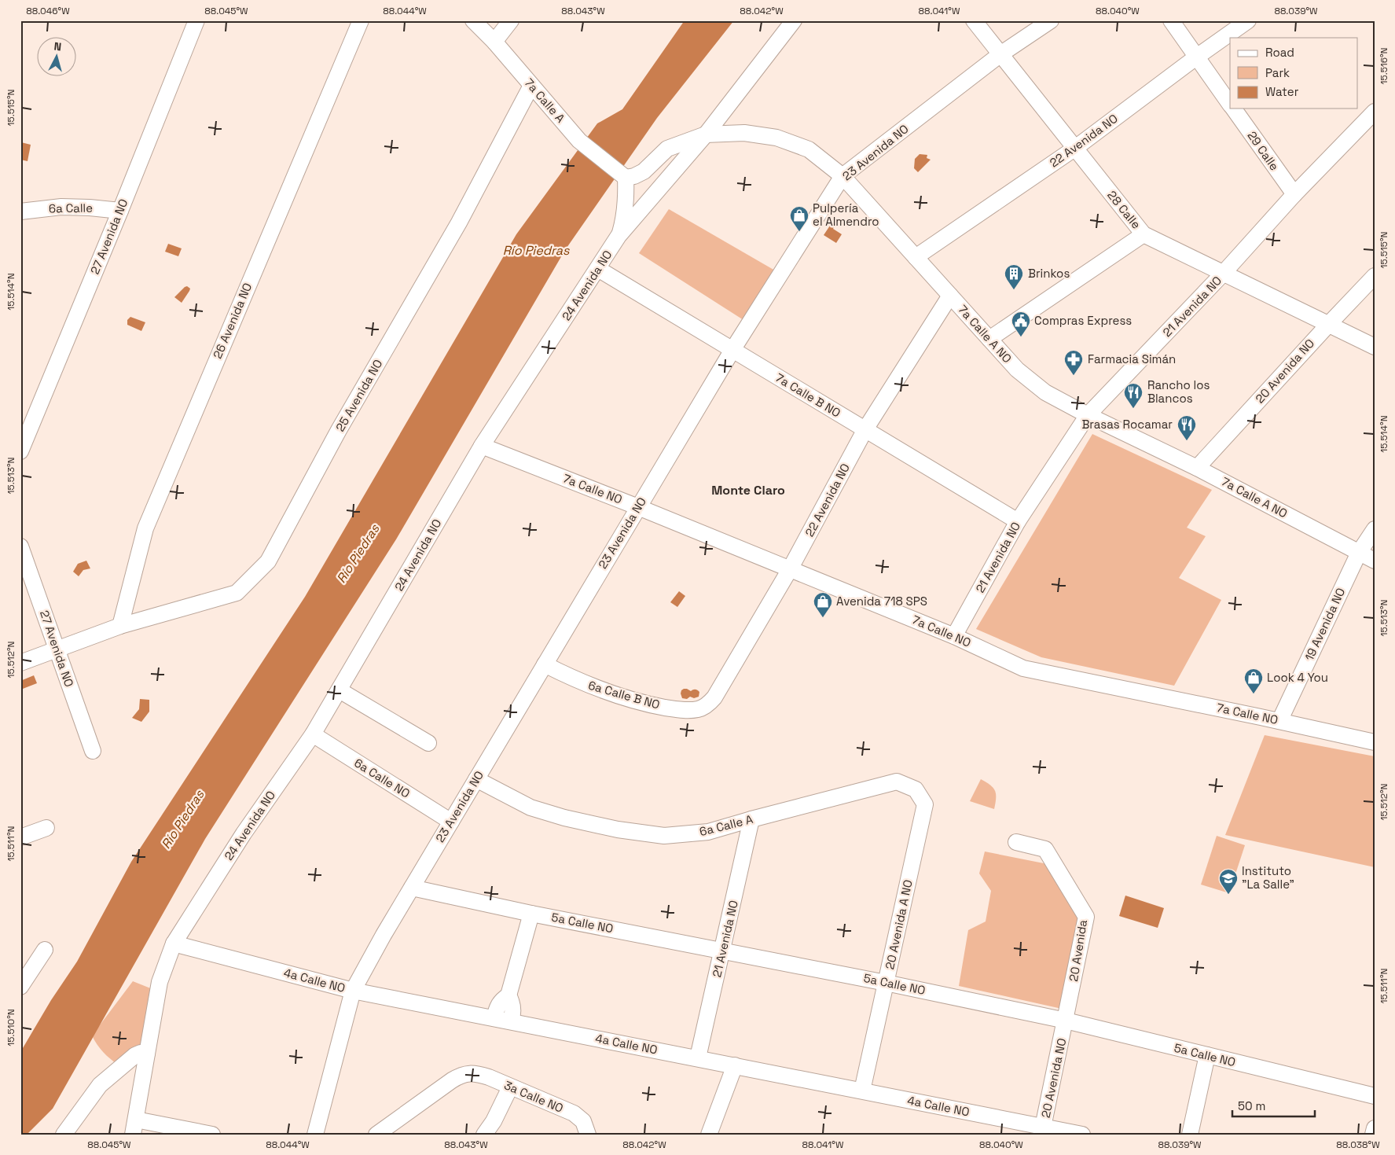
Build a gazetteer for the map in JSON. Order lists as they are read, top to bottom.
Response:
{
  "streets": {
    "street": [
      "7a Calle A",
      "22 Avenida NO",
      "29 Calle",
      "23 Avenida NO",
      "6a Calle",
      "28 Calle",
      "27 Avenida NO",
      "24 Avenida NO",
      "21 Avenida NO",
      "26 Avenida NO",
      "7a Calle A NO",
      "20 Avenida NO",
      "25 Avenida NO",
      "7a Calle B NO",
      "7a Calle NO",
      "19 Avenida NO",
      "6a Calle B NO",
      "6a Calle NO",
      "6a Calle A",
      "5a Calle NO",
      "20 Avenida A NO",
      "20 Avenida",
      "4a Calle NO",
      "3a Calle NO"
    ]
  },
  "crossings": [
    ["7a Calle A", "7a Calle A NO"],
    ["7a Calle A", "25 Avenida NO"],
    ["22 Avenida NO", "29 Calle"],
    ["22 Avenida NO", "28 Calle"],
    ["22 Avenida NO", "7a Calle A NO"],
    ["22 Avenida NO", "7a Calle B NO"],
    ["22 Avenida NO", "7a Calle NO"],
    ["22 Avenida NO", "6a Calle B NO"],
    ["29 Calle", "21 Avenida NO"],
    ["23 Avenida NO", "28 Calle"],
    ["23 Avenida NO", "7a Calle A NO"],
    ["23 Avenida NO", "7a Calle B NO"],
    ["23 Avenida NO", "7a Calle NO"],
    ["23 Avenida NO", "6a Calle B NO"],
    ["23 Avenida NO", "6a Calle NO"],
    ["23 Avenida NO", "6a Calle A"],
    ["23 Avenida NO", "5a Calle NO"],
    ["23 Avenida NO", "4a Calle NO"],
    ["6a Calle", "27 Avenida NO"],
    ["28 Calle", "21 Avenida NO"],
    ["28 Calle", "20 Avenida NO"],
    ["24 Avenida NO", "7a Calle A NO"],
    ["24 Avenida NO", "7a Calle B NO"],
    ["24 Avenida NO", "7a Calle NO"],
    ["24 Avenida NO", "6a Calle NO"],
    ["24 Avenida NO", "4a Calle NO"],
    ["21 Avenida NO", "7a Calle A NO"],
    ["21 Avenida NO", "7a Calle B NO"],
    ["21 Avenida NO", "7a Calle NO"],
    ["21 Avenida NO", "6a Calle A"],
    ["21 Avenida NO", "5a Calle NO"],
    ["21 Avenida NO", "4a Calle NO"],
    ["26 Avenida NO", "25 Avenida NO"],
    ["7a Calle A NO", "20 Avenida NO"],
    ["7a Calle A NO", "19 Avenida NO"],
    ["20 Avenida NO", "5a Calle NO"],
    ["20 Avenida NO", "20 Avenida"],
    ["20 Avenida NO", "4a Calle NO"],
    ["7a Calle NO", "19 Avenida NO"],
    ["6a Calle A", "20 Avenida A NO"],
    ["5a Calle NO", "20 Avenida A NO"],
    ["5a Calle NO", "20 Avenida"],
    ["20 Avenida A NO", "4a Calle NO"]
  ],
  "districts": ["Monte Claro"],
  "water": ["Río Piedras"],
  "places": {
    "shop": ["Pulpería el Almendro", "Avenida 718 SPS", "Look 4 You"],
    "building": ["Brinkos"],
    "public building": ["Compras Express"],
    "pharmacy": ["Farmacia Simán"],
    "restaurant": ["Rancho los Blancos", "Brasas Rocamar"],
    "school or university": ["Instituto \"La Salle\""]
  },
  "legend": ["Road", "Park", "Water"],
  "scale_bar": "50 m",
  "north": "top",
  "coordinates": [
    "88.046°W",
    "88.045°W",
    "88.044°W",
    "88.043°W",
    "88.042°W",
    "88.041°W",
    "88.040°W",
    "88.039°W",
    "15.516°N",
    "15.515°N",
    "15.514°N",
    "15.513°N",
    "15.512°N",
    "15.511°N",
    "15.510°N",
    "88.038°W"
  ]
}
